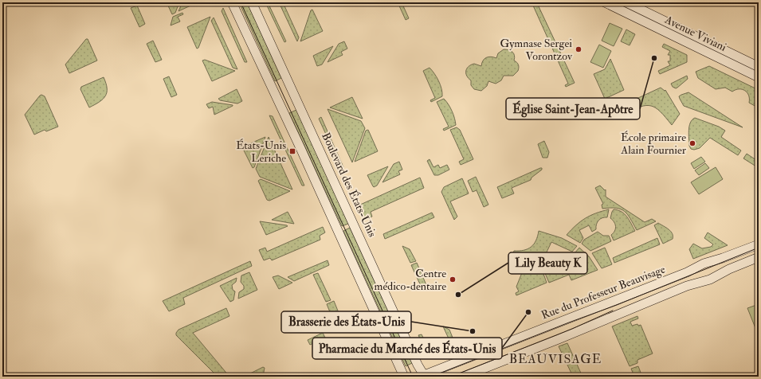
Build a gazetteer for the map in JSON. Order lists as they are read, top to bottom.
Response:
{
  "streets": {
    "street": ["Avenue Viviani", "Boulevard des États-Unis", "Rue du Professeur Beauvisage"]
  },
  "crossings": [
    ["Boulevard des États-Unis", "Rue du Professeur Beauvisage"]
  ],
  "districts": ["BEAUVISAGE"],
  "places": {
    "other": [
      "Gymnase Sergei Vorontzov",
      "Église Saint-Jean-Apôtre",
      "École primaire Alain Fournier",
      "Centre médico-dentaire",
      "Lily Beauty K",
      "Pharmacie du Marché des États-Unis",
      "Brasserie des États-Unis"
    ],
    "transit": ["États-Unis Leriche"]
  }
}
